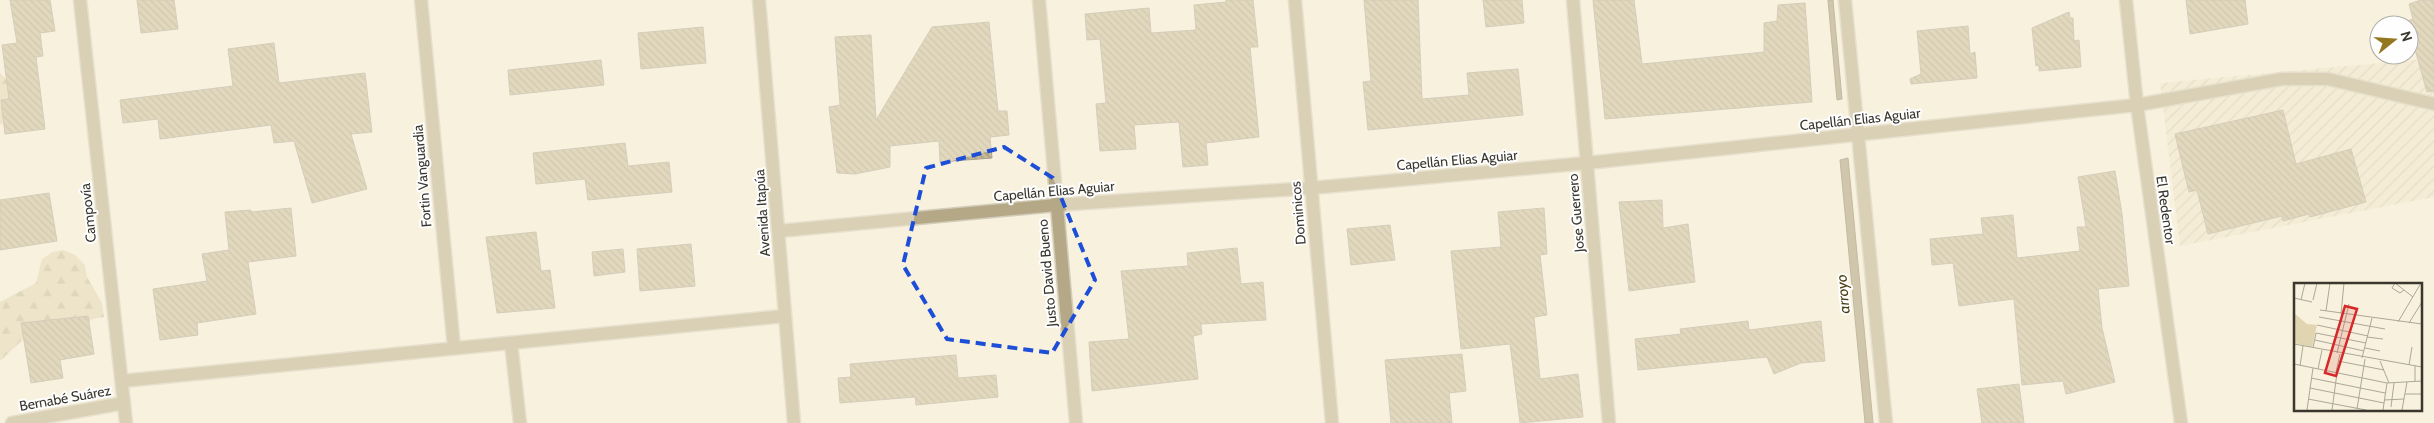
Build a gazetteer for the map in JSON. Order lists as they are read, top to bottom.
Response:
{
  "streets": {
    "street": [
      "Capellán Elias Aguiar",
      "Fortin Vanguardia",
      "El Redentor",
      "Campovía",
      "Avenida Itapúa",
      "Dominicos",
      "Jose Guerrero",
      "Justo David Bueno",
      "Bernabé Suárez"
    ]
  },
  "crossings": [
    ["Capellán Elias Aguiar", "El Redentor"],
    ["Capellán Elias Aguiar", "Avenida Itapúa"],
    ["Capellán Elias Aguiar", "Dominicos"],
    ["Capellán Elias Aguiar", "Jose Guerrero"],
    ["Capellán Elias Aguiar", "Justo David Bueno"],
    ["Campovía", "Bernabé Suárez"]
  ],
  "water": ["arroyo"],
  "north": "right"
}
